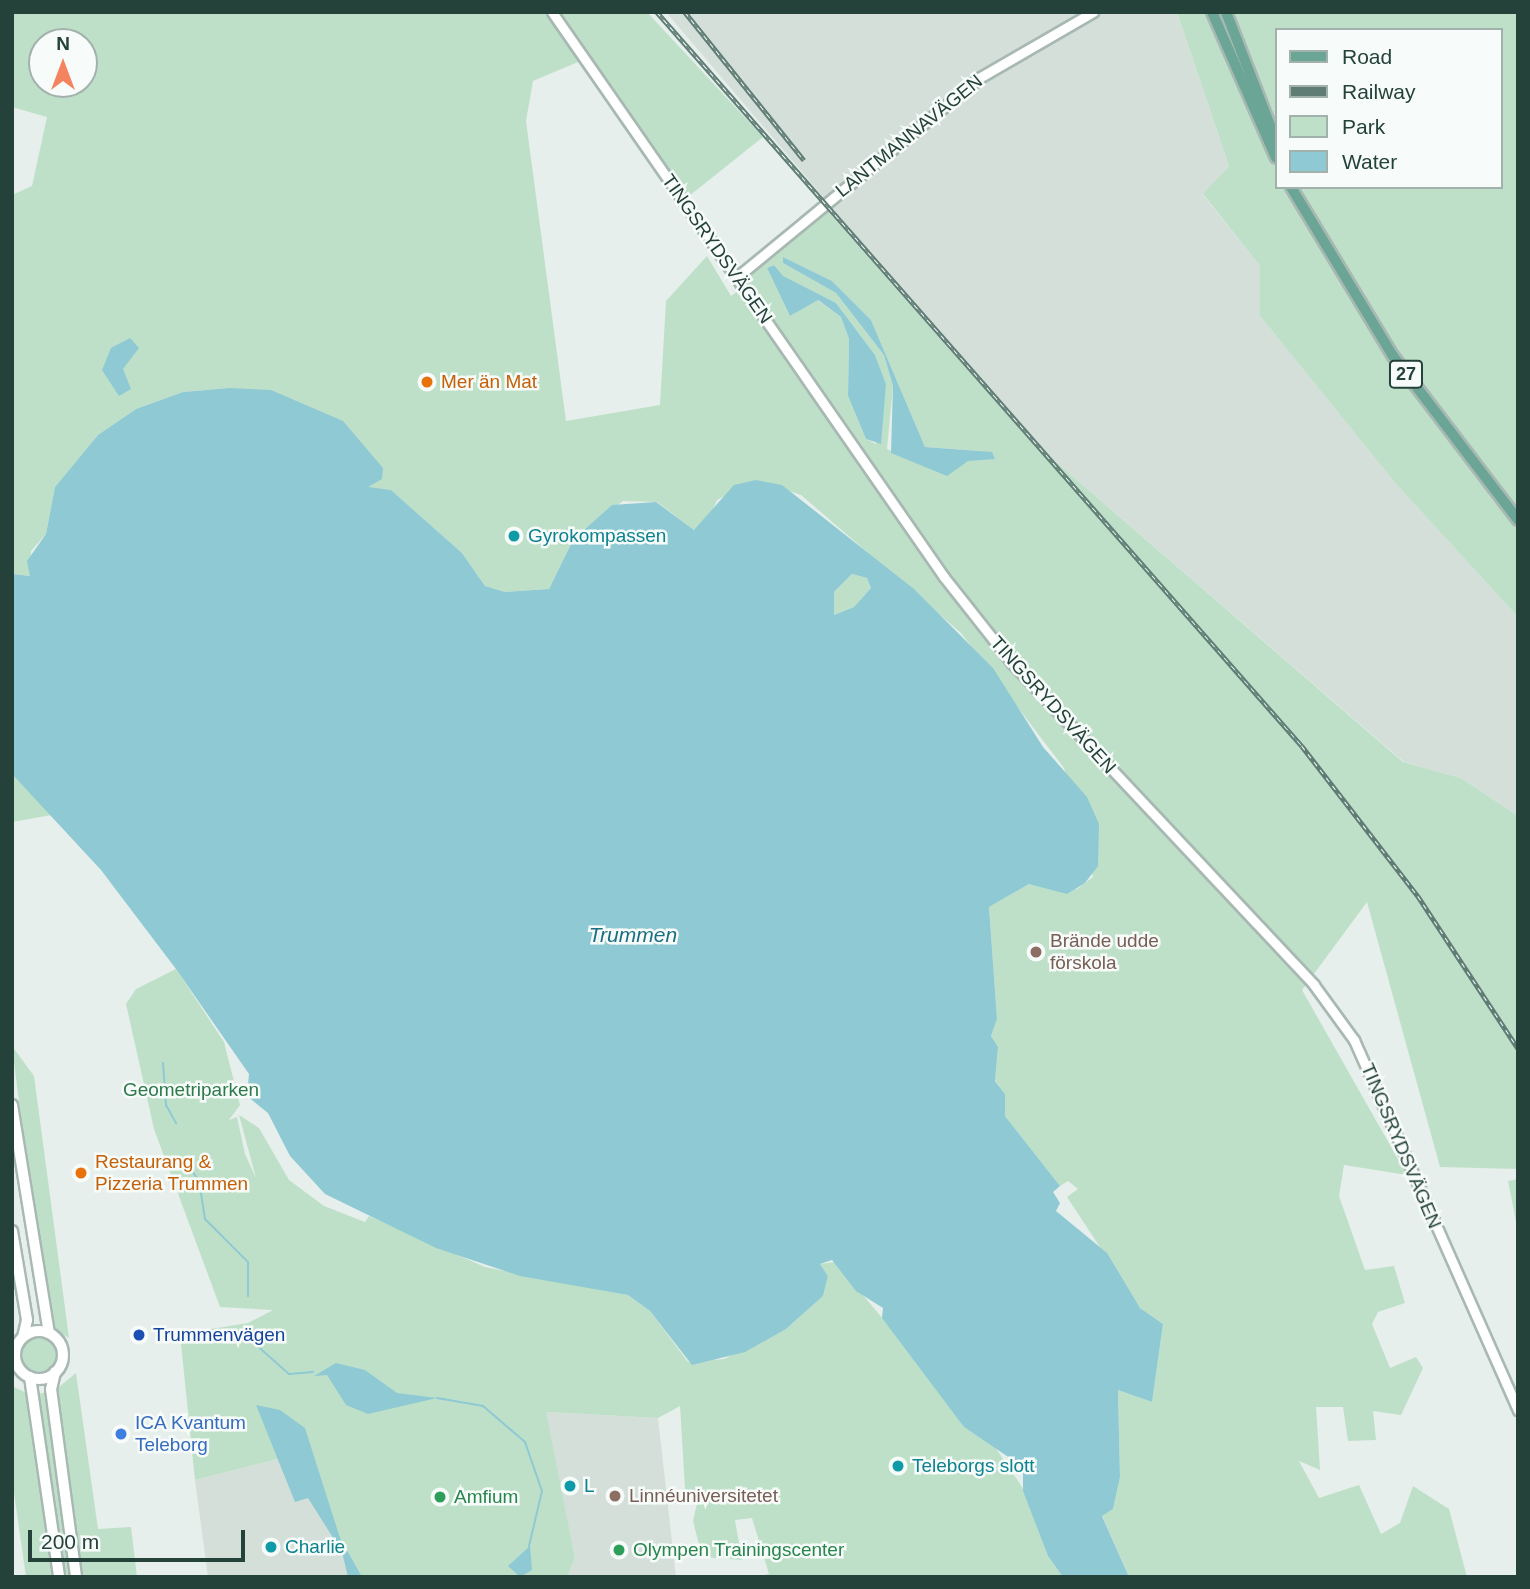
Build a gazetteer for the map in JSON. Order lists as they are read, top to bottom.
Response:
{
  "streets": {
    "main road": ["27"],
    "street": ["LANTMANNAVÄGEN", "TINGSRYDSVÄGEN"]
  },
  "crossings": [
    ["LANTMANNAVÄGEN", "TINGSRYDSVÄGEN"]
  ],
  "water": ["Trummen"],
  "parks": ["Geometriparken"],
  "places": [
    "Mer än Mat",
    "Gyrokompassen",
    "Brände udde förskola",
    "Restaurang & Pizzeria Trummen",
    "Trummenvägen",
    "ICA Kvantum Teleborg",
    "Teleborgs slott",
    "L",
    "Linnéuniversitetet",
    "Amfium",
    "Charlie",
    "Olympen Trainingscenter"
  ],
  "legend": [
    "Road",
    "Railway",
    "Park",
    "Water"
  ],
  "scale_bar": "200 m",
  "north": "top"
}
